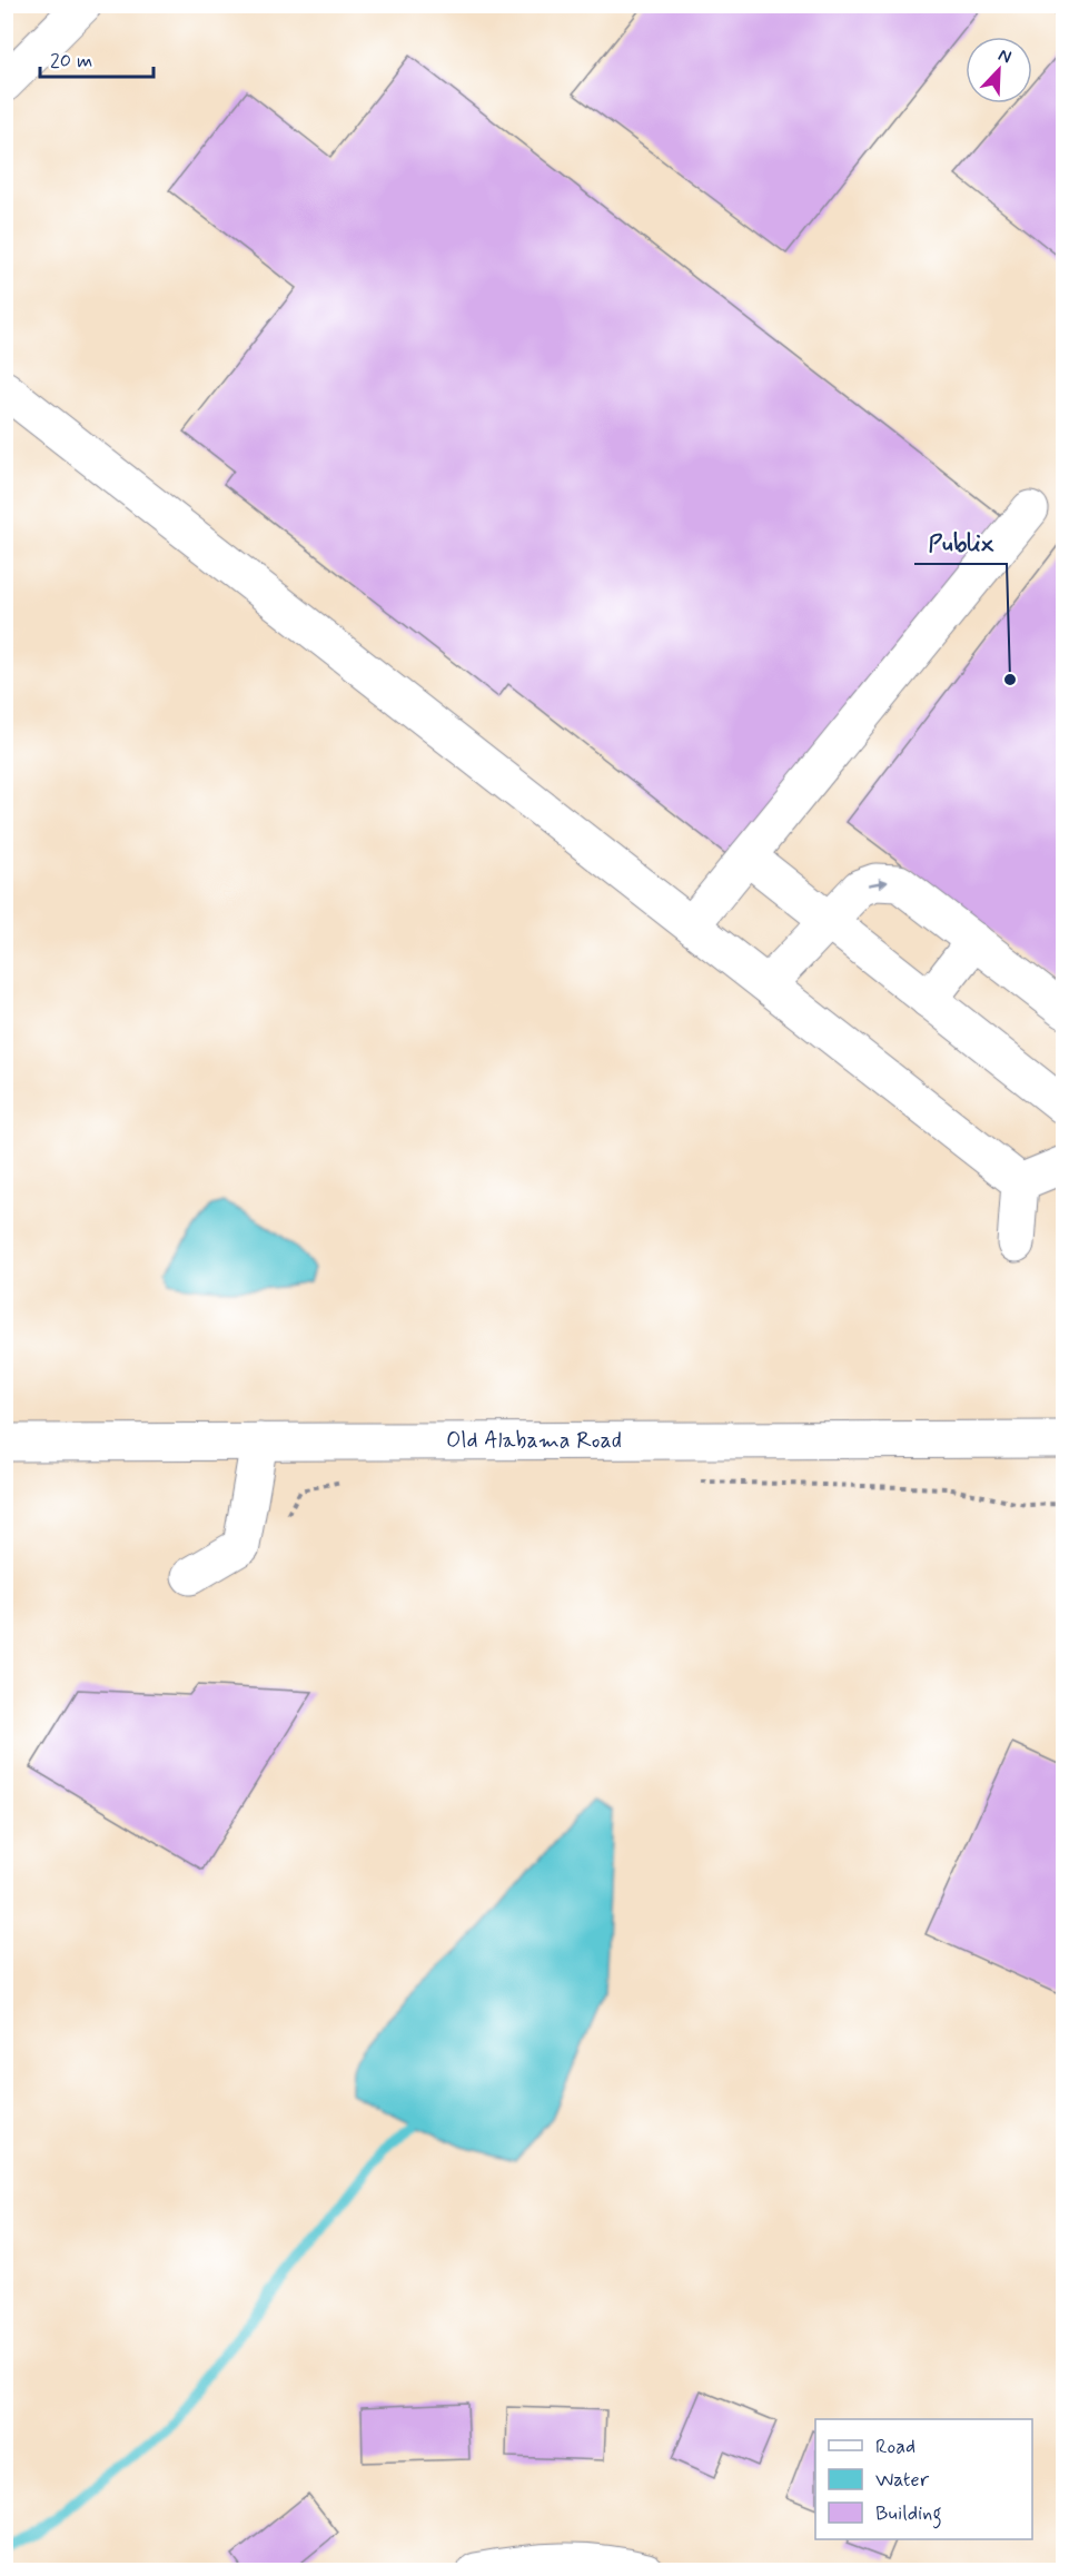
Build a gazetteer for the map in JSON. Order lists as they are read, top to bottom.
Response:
{
  "streets": {
    "street": ["Old Alabama Road"]
  },
  "places": ["Publix"],
  "legend": ["Road", "Water", "Building"],
  "scale_bar": "20 m",
  "north": "top right"
}
